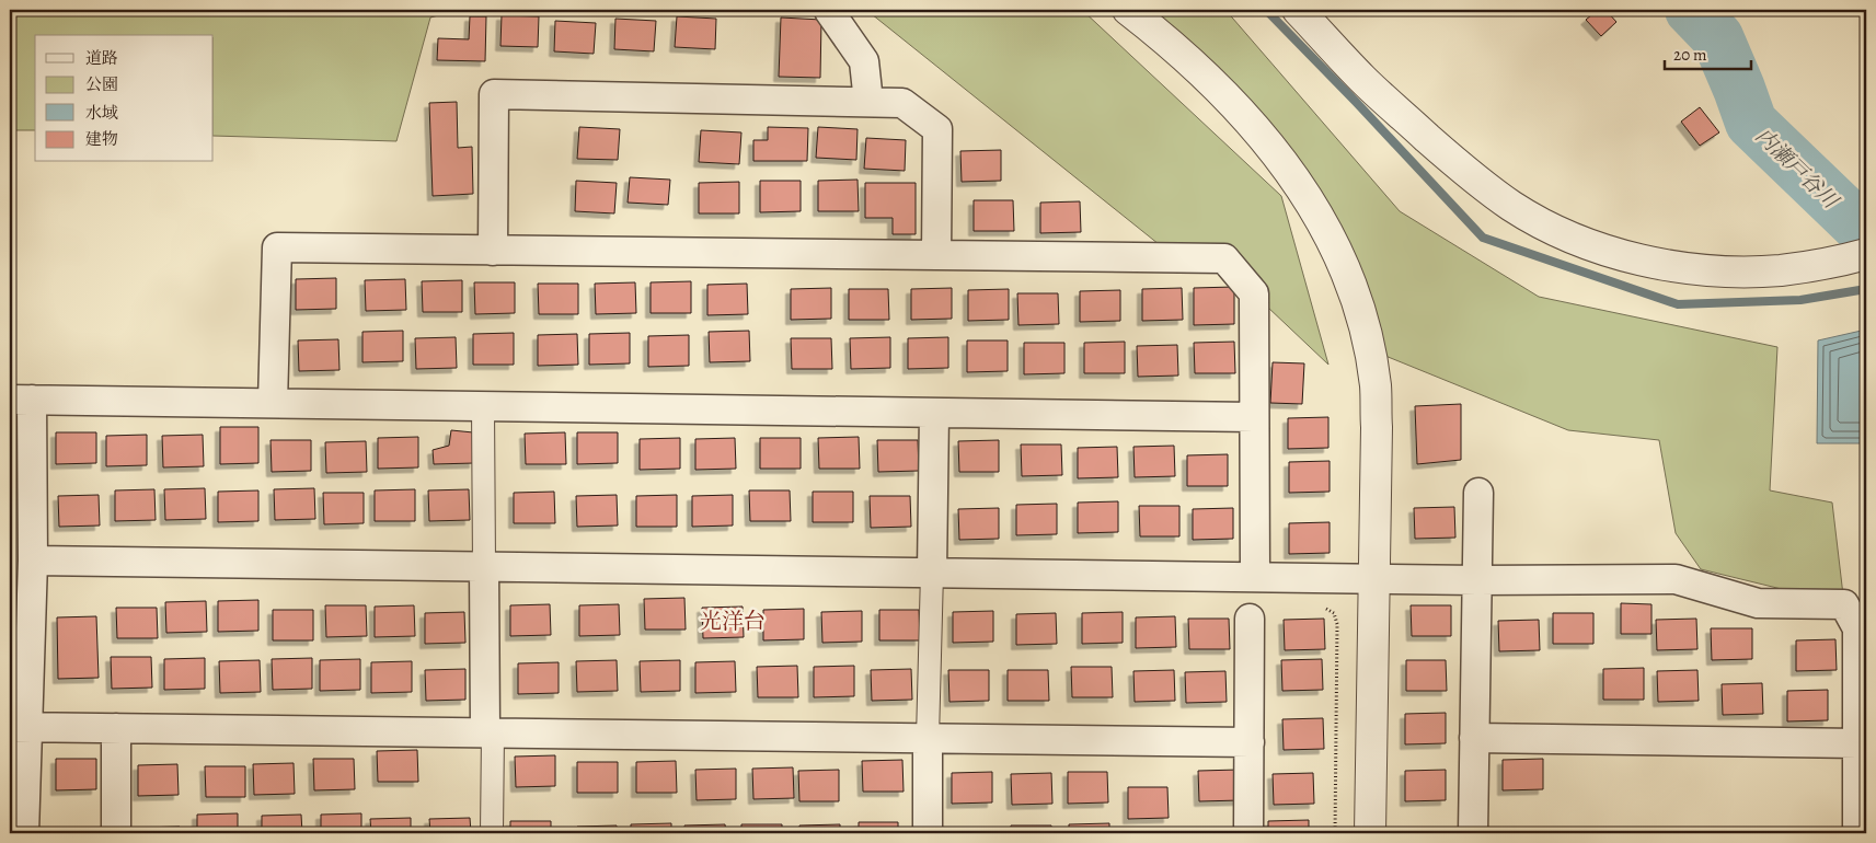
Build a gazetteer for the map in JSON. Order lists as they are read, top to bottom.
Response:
{
  "districts": ["光洋台"],
  "water": ["内瀬戸谷川"],
  "legend": [
    "道路",
    "公園",
    "水域",
    "建物"
  ],
  "scale_bar": "20 m"
}
